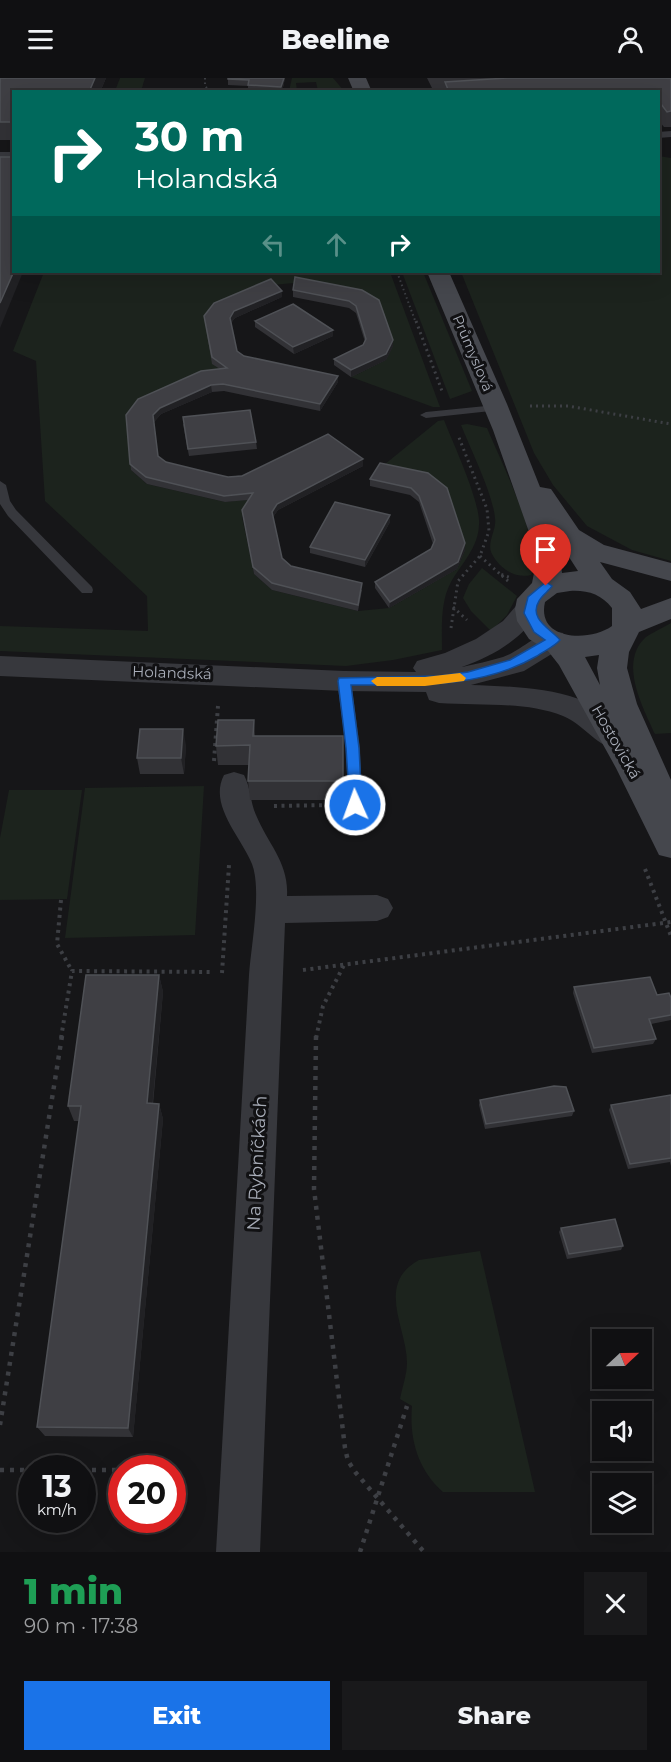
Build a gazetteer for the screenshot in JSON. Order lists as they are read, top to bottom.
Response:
{
  "streets": {
    "main road": ["Průmyslová", "Hostovická"],
    "street": ["Holandská", "Na Rybníčkách"]
  },
  "crossings": [
    ["Průmyslová", "Holandská"],
    ["Průmyslová", "Hostovická"],
    ["Holandská", "Hostovická"]
  ],
  "north": "right",
  "page": {
    "header": "Beeline",
    "turn": ["30 m", "Holandská"],
    "speed": "13 km/h",
    "limit": "20",
    "heading": ["1 min", "90 m · 17:38"],
    "buttons": ["Exit", "Share"]
  }
}
